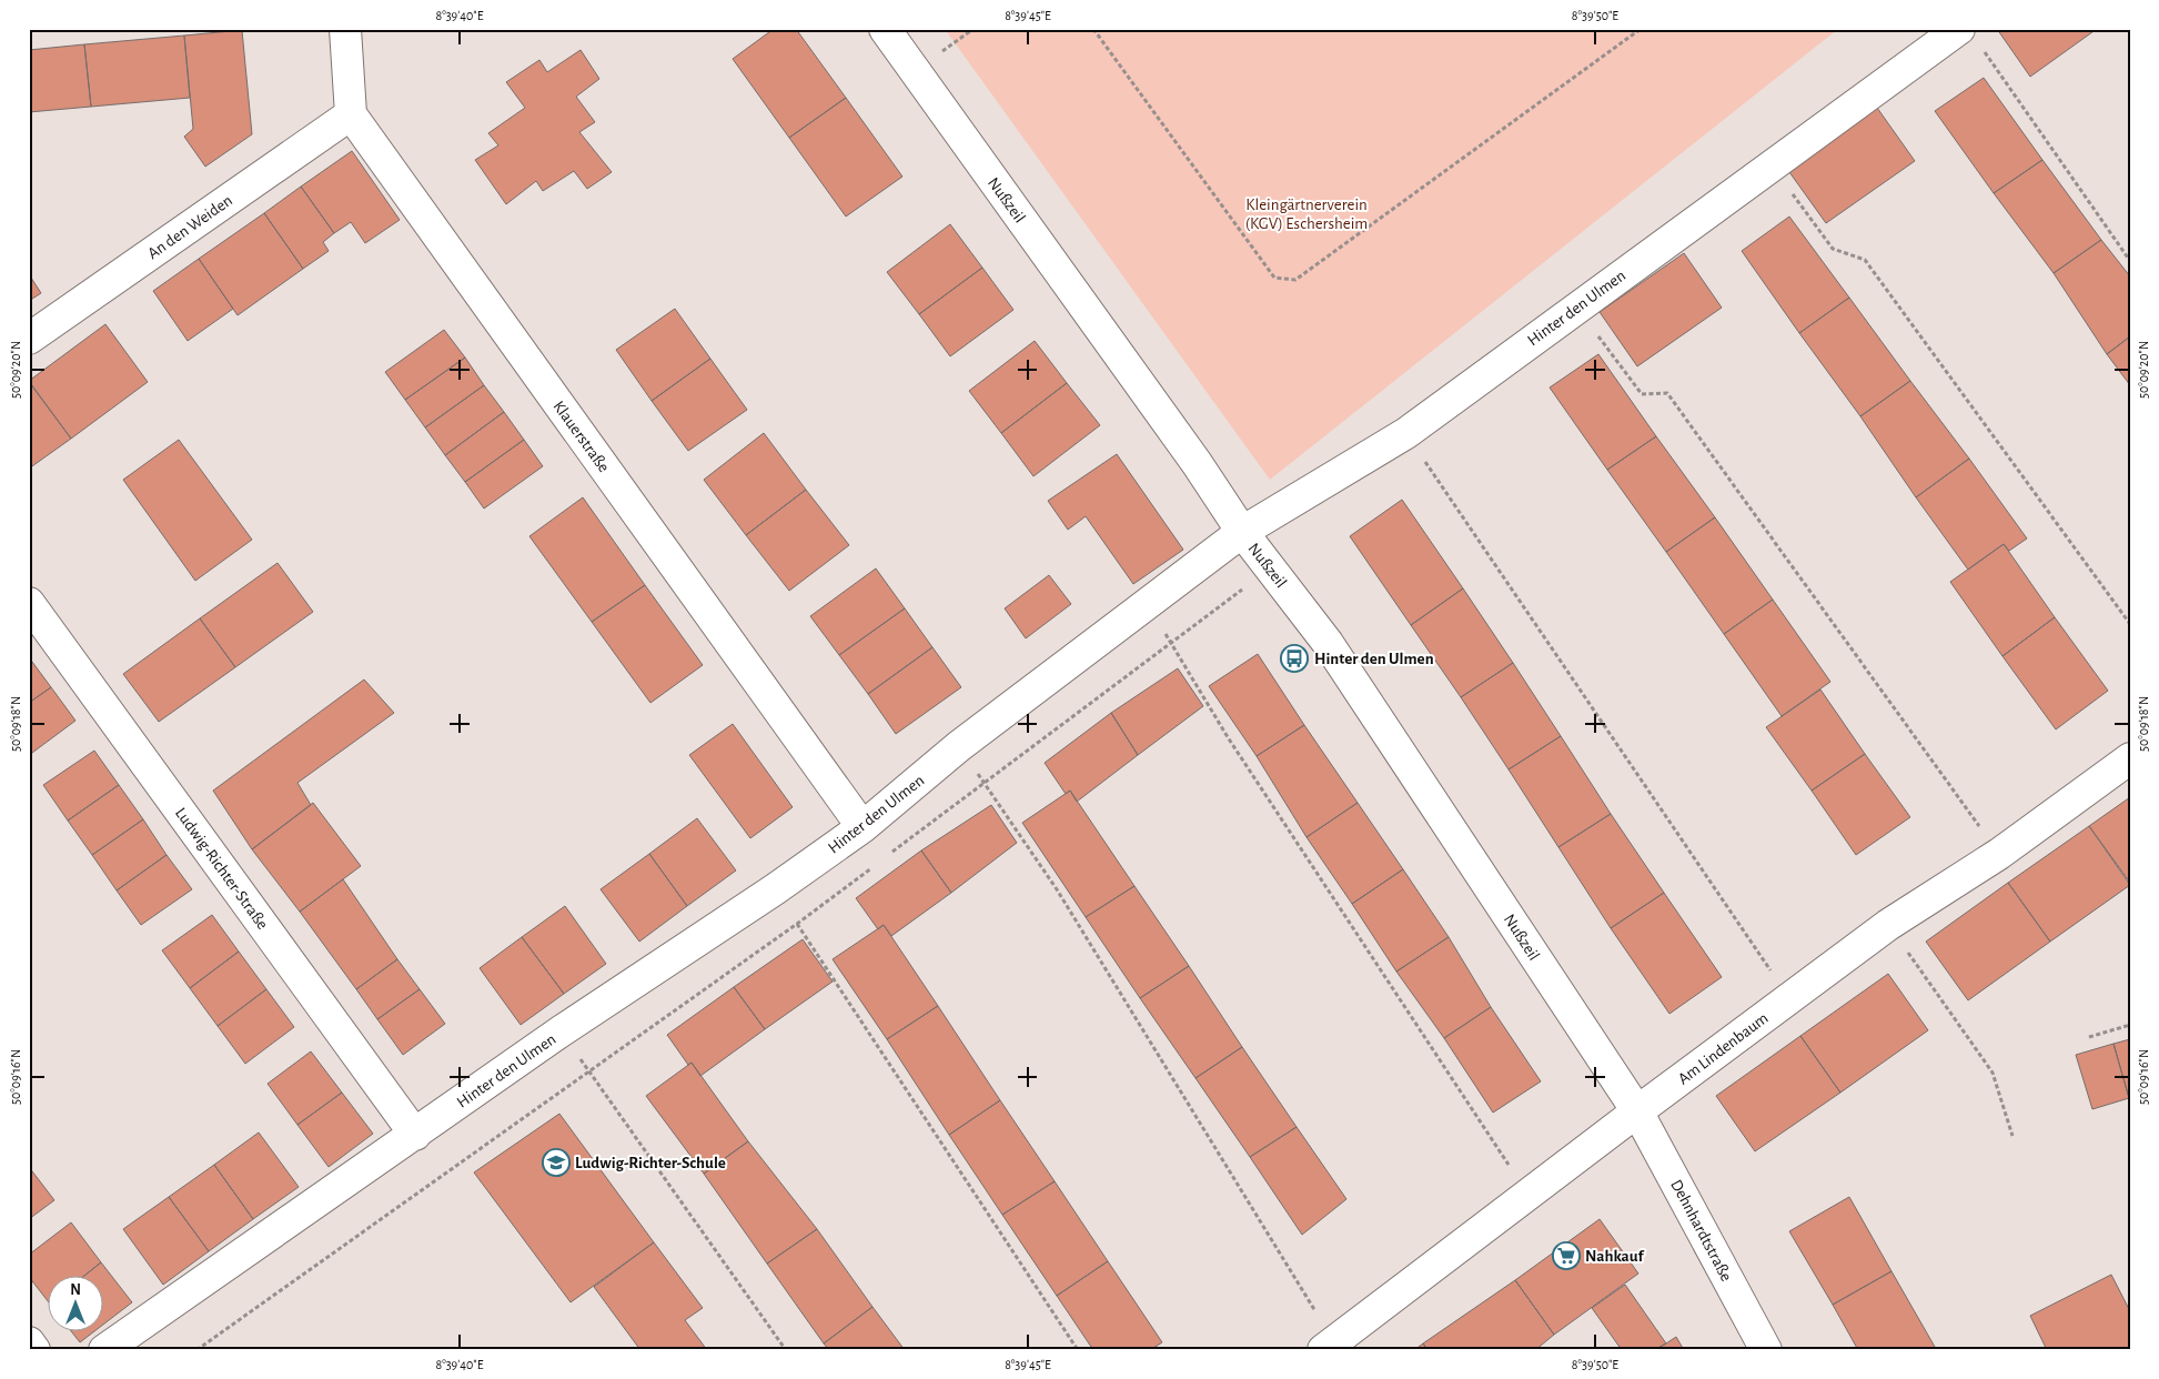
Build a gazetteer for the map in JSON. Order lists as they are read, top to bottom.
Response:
{
  "streets": {
    "street": [
      "Nußzeil",
      "An den Weiden",
      "Hinter den Ulmen",
      "Klauerstraße",
      "Ludwig-Richter-Straße",
      "Am Lindenbaum",
      "Dehnhardtstraße"
    ]
  },
  "crossings": [
    ["Nußzeil", "Hinter den Ulmen"],
    ["Nußzeil", "Am Lindenbaum"],
    ["Nußzeil", "Dehnhardtstraße"],
    ["An den Weiden", "Klauerstraße"],
    ["Hinter den Ulmen", "Klauerstraße"],
    ["Hinter den Ulmen", "Ludwig-Richter-Straße"],
    ["Am Lindenbaum", "Dehnhardtstraße"]
  ],
  "parks": ["Kleingärtnerverein (KGV) Eschersheim"],
  "places": {
    "bus stop": ["Hinter den Ulmen"],
    "school or university": ["Ludwig-Richter-Schule"],
    "supermarket": ["Nahkauf"]
  },
  "north": "top",
  "coordinates": [
    "8°39'40\"E",
    "8°39'45\"E",
    "8°39'50\"E",
    "50°09'20\"N",
    "50°09'18\"N",
    "50°09'16\"N"
  ]
}
